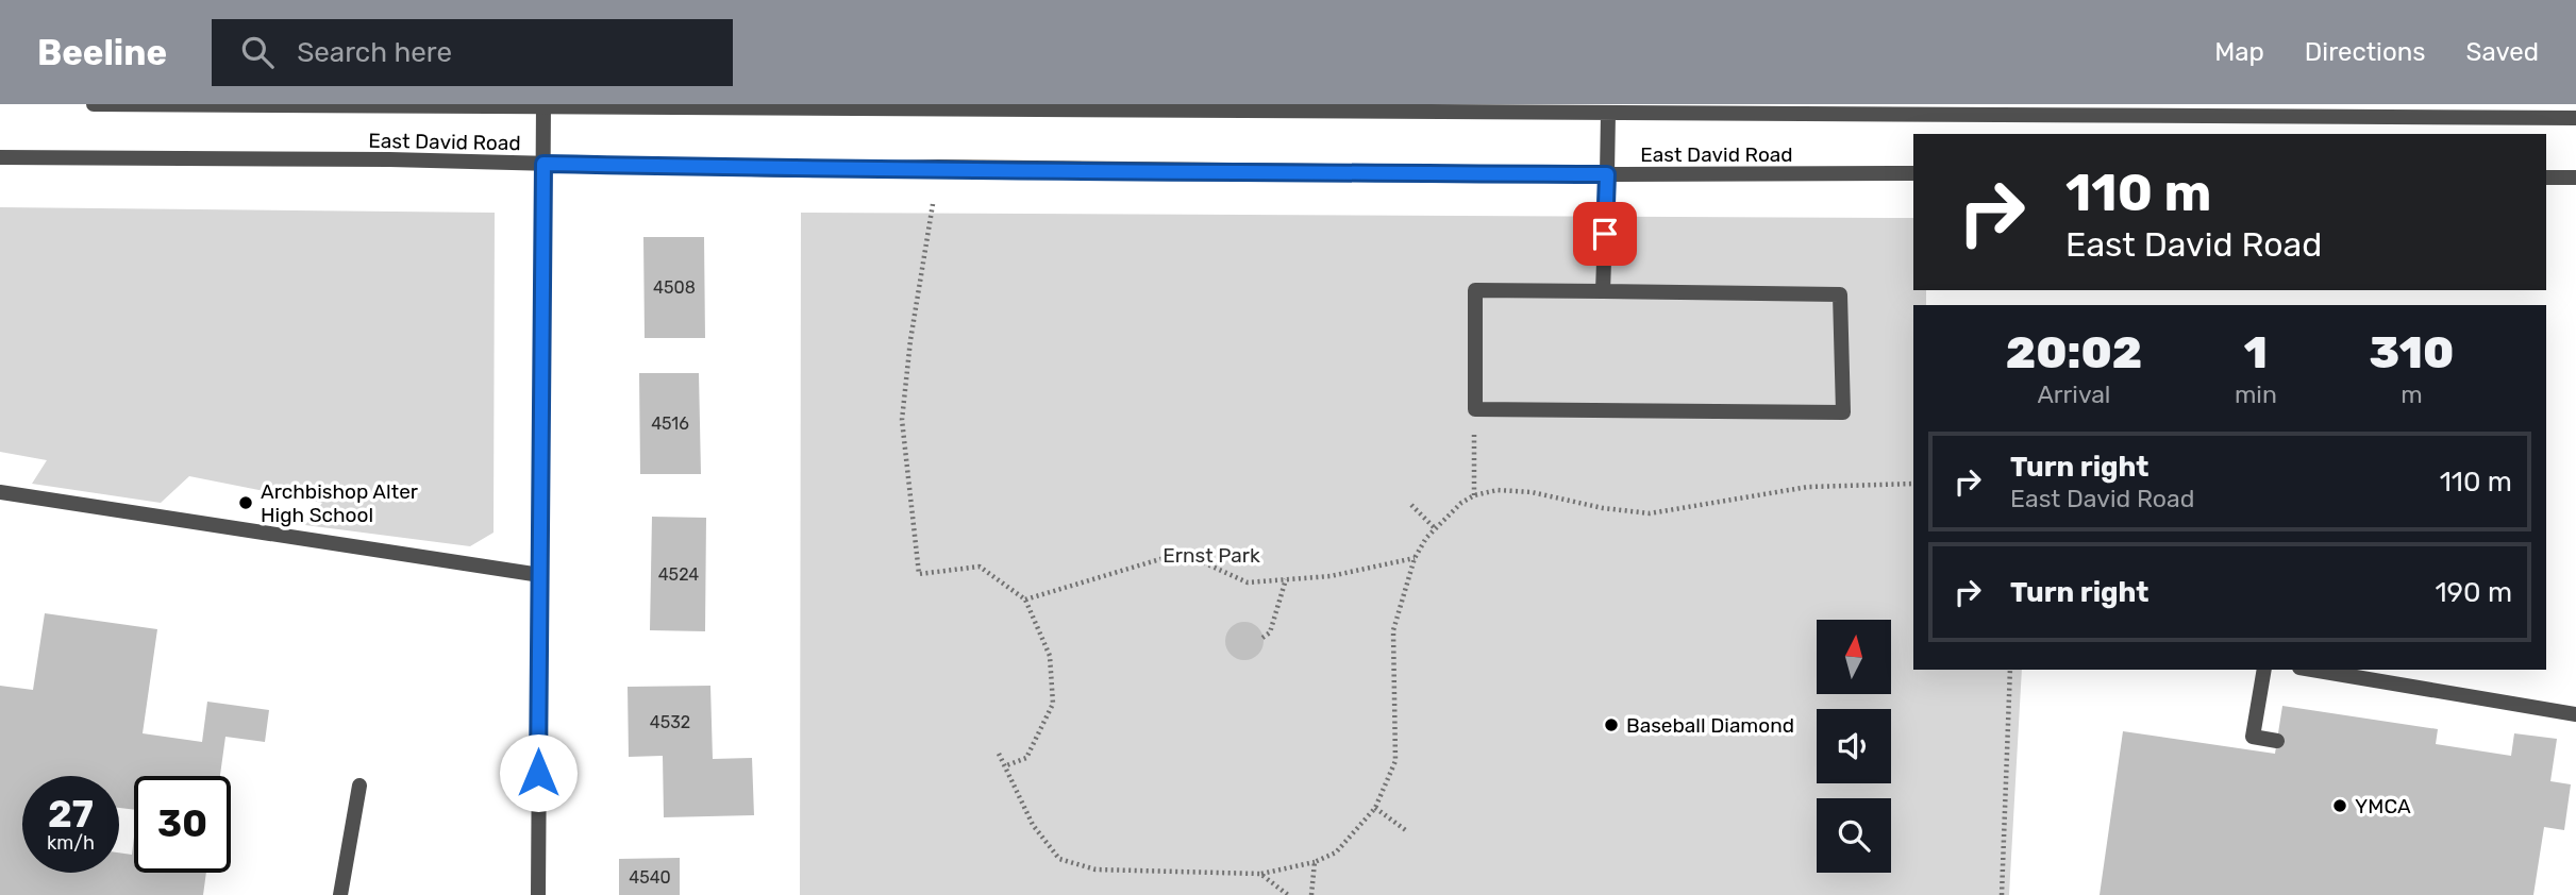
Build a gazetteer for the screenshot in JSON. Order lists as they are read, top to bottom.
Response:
{
  "streets": {
    "street": ["East David Road"]
  },
  "parks": ["Ernst Park"],
  "places": ["Archbishop Alter High School", "Baseball Diamond", "YMCA"],
  "house_numbers": [
    "4508",
    "4516",
    "4524",
    "4532",
    "4540"
  ],
  "north": "top",
  "page": {
    "header": "Beeline",
    "search": "Search here",
    "nav": ["Map", "Directions", "Saved"],
    "turn": ["110 m", "East David Road"],
    "eta": [
      "20:02",
      "Arrival",
      "1",
      "min",
      "310",
      "m"
    ],
    "list": [
      {
        "name": "Turn right",
        "note": "East David Road",
        "value": "110 m"
      },
      {
        "name": "Turn right",
        "value": "190 m"
      }
    ],
    "speed": "27 km/h",
    "limit": "30"
  }
}
